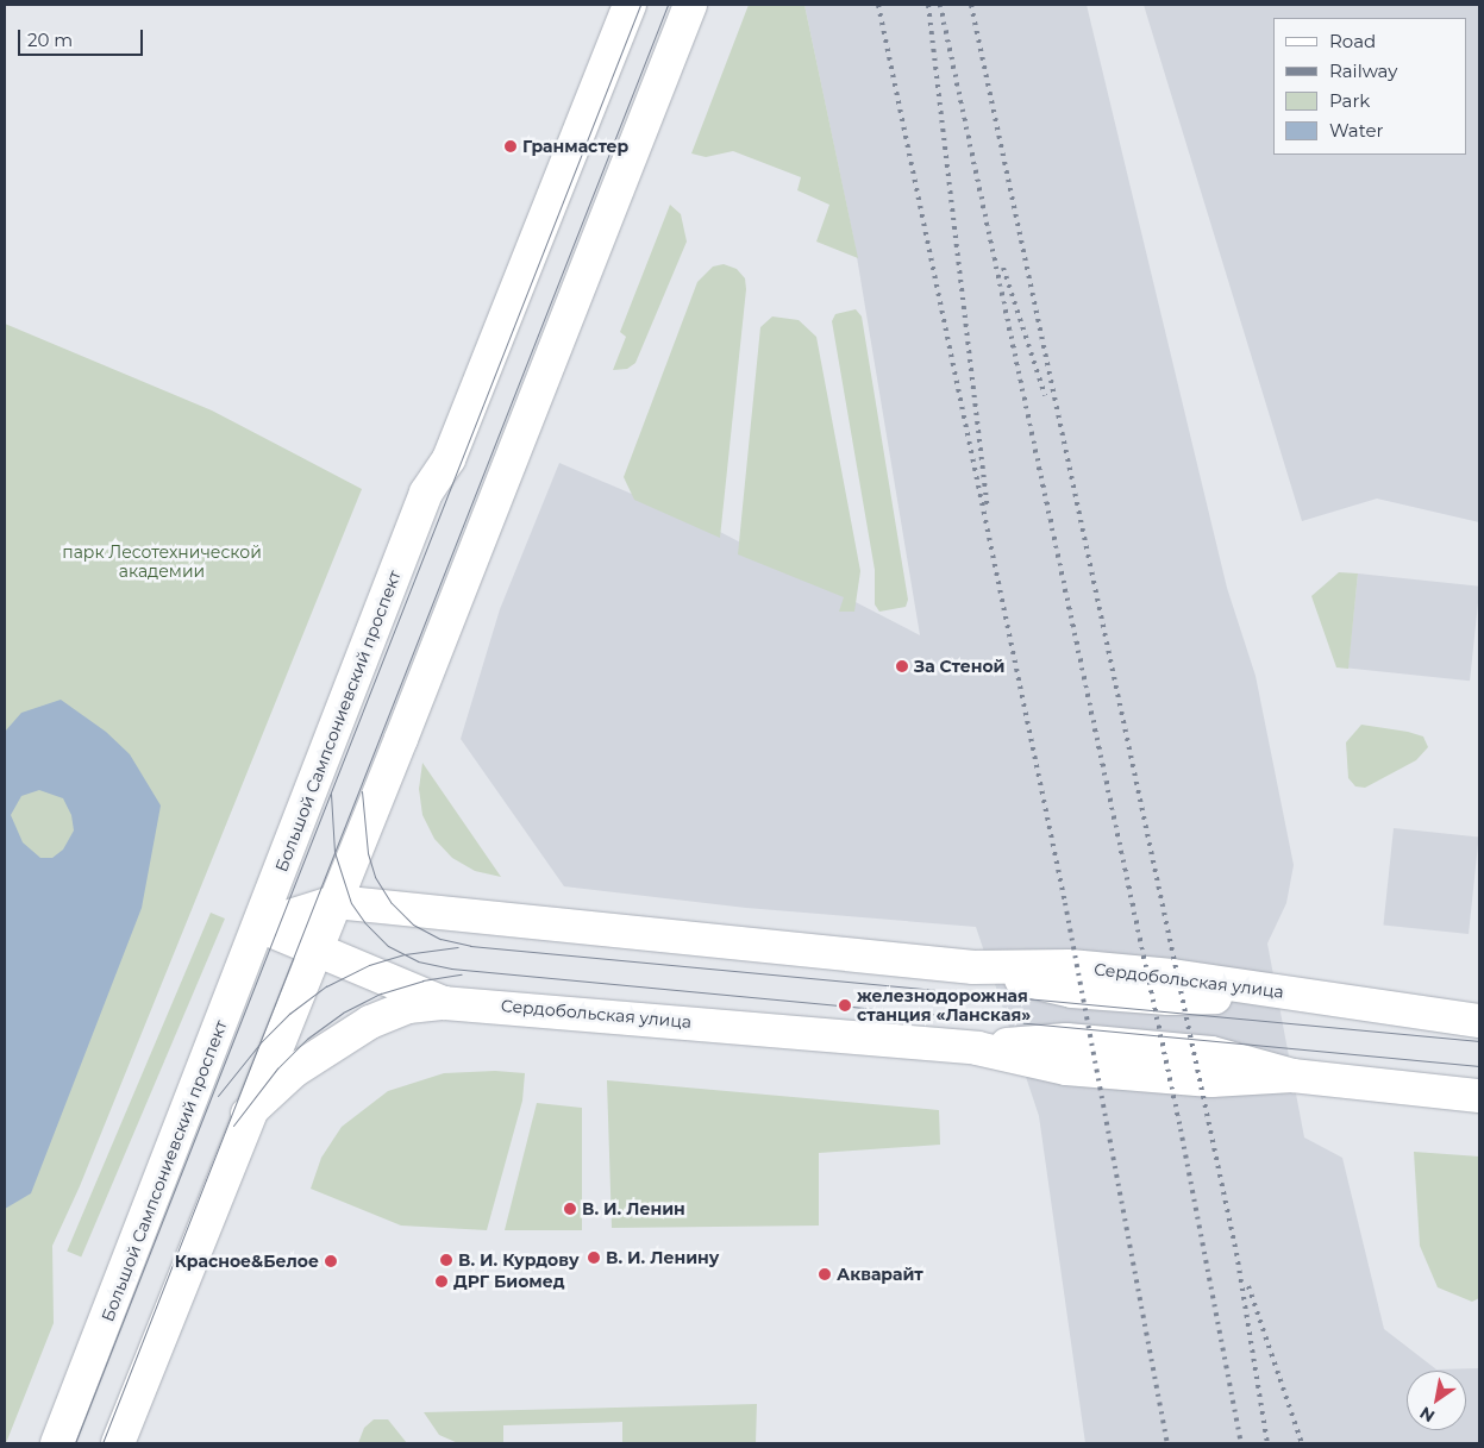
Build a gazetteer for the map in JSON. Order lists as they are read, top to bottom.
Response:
{
  "streets": {
    "main road": ["Большой Сампсониевский проспект", "Сердобольская улица"]
  },
  "crossings": [
    ["Большой Сампсониевский проспект", "Сердобольская улица"]
  ],
  "parks": ["парк Лесотехнической академии"],
  "places": [
    "Гранмастер",
    "За Стеной",
    "железнодорожная станция «Ланская»",
    "В. И. Ленин",
    "В. И. Ленину",
    "В. И. Курдову",
    "Красное&Белое",
    "Акварайт",
    "ДРГ Биомед"
  ],
  "legend": [
    "Road",
    "Railway",
    "Park",
    "Water"
  ],
  "scale_bar": "20 m",
  "north": "bottom left"
}
